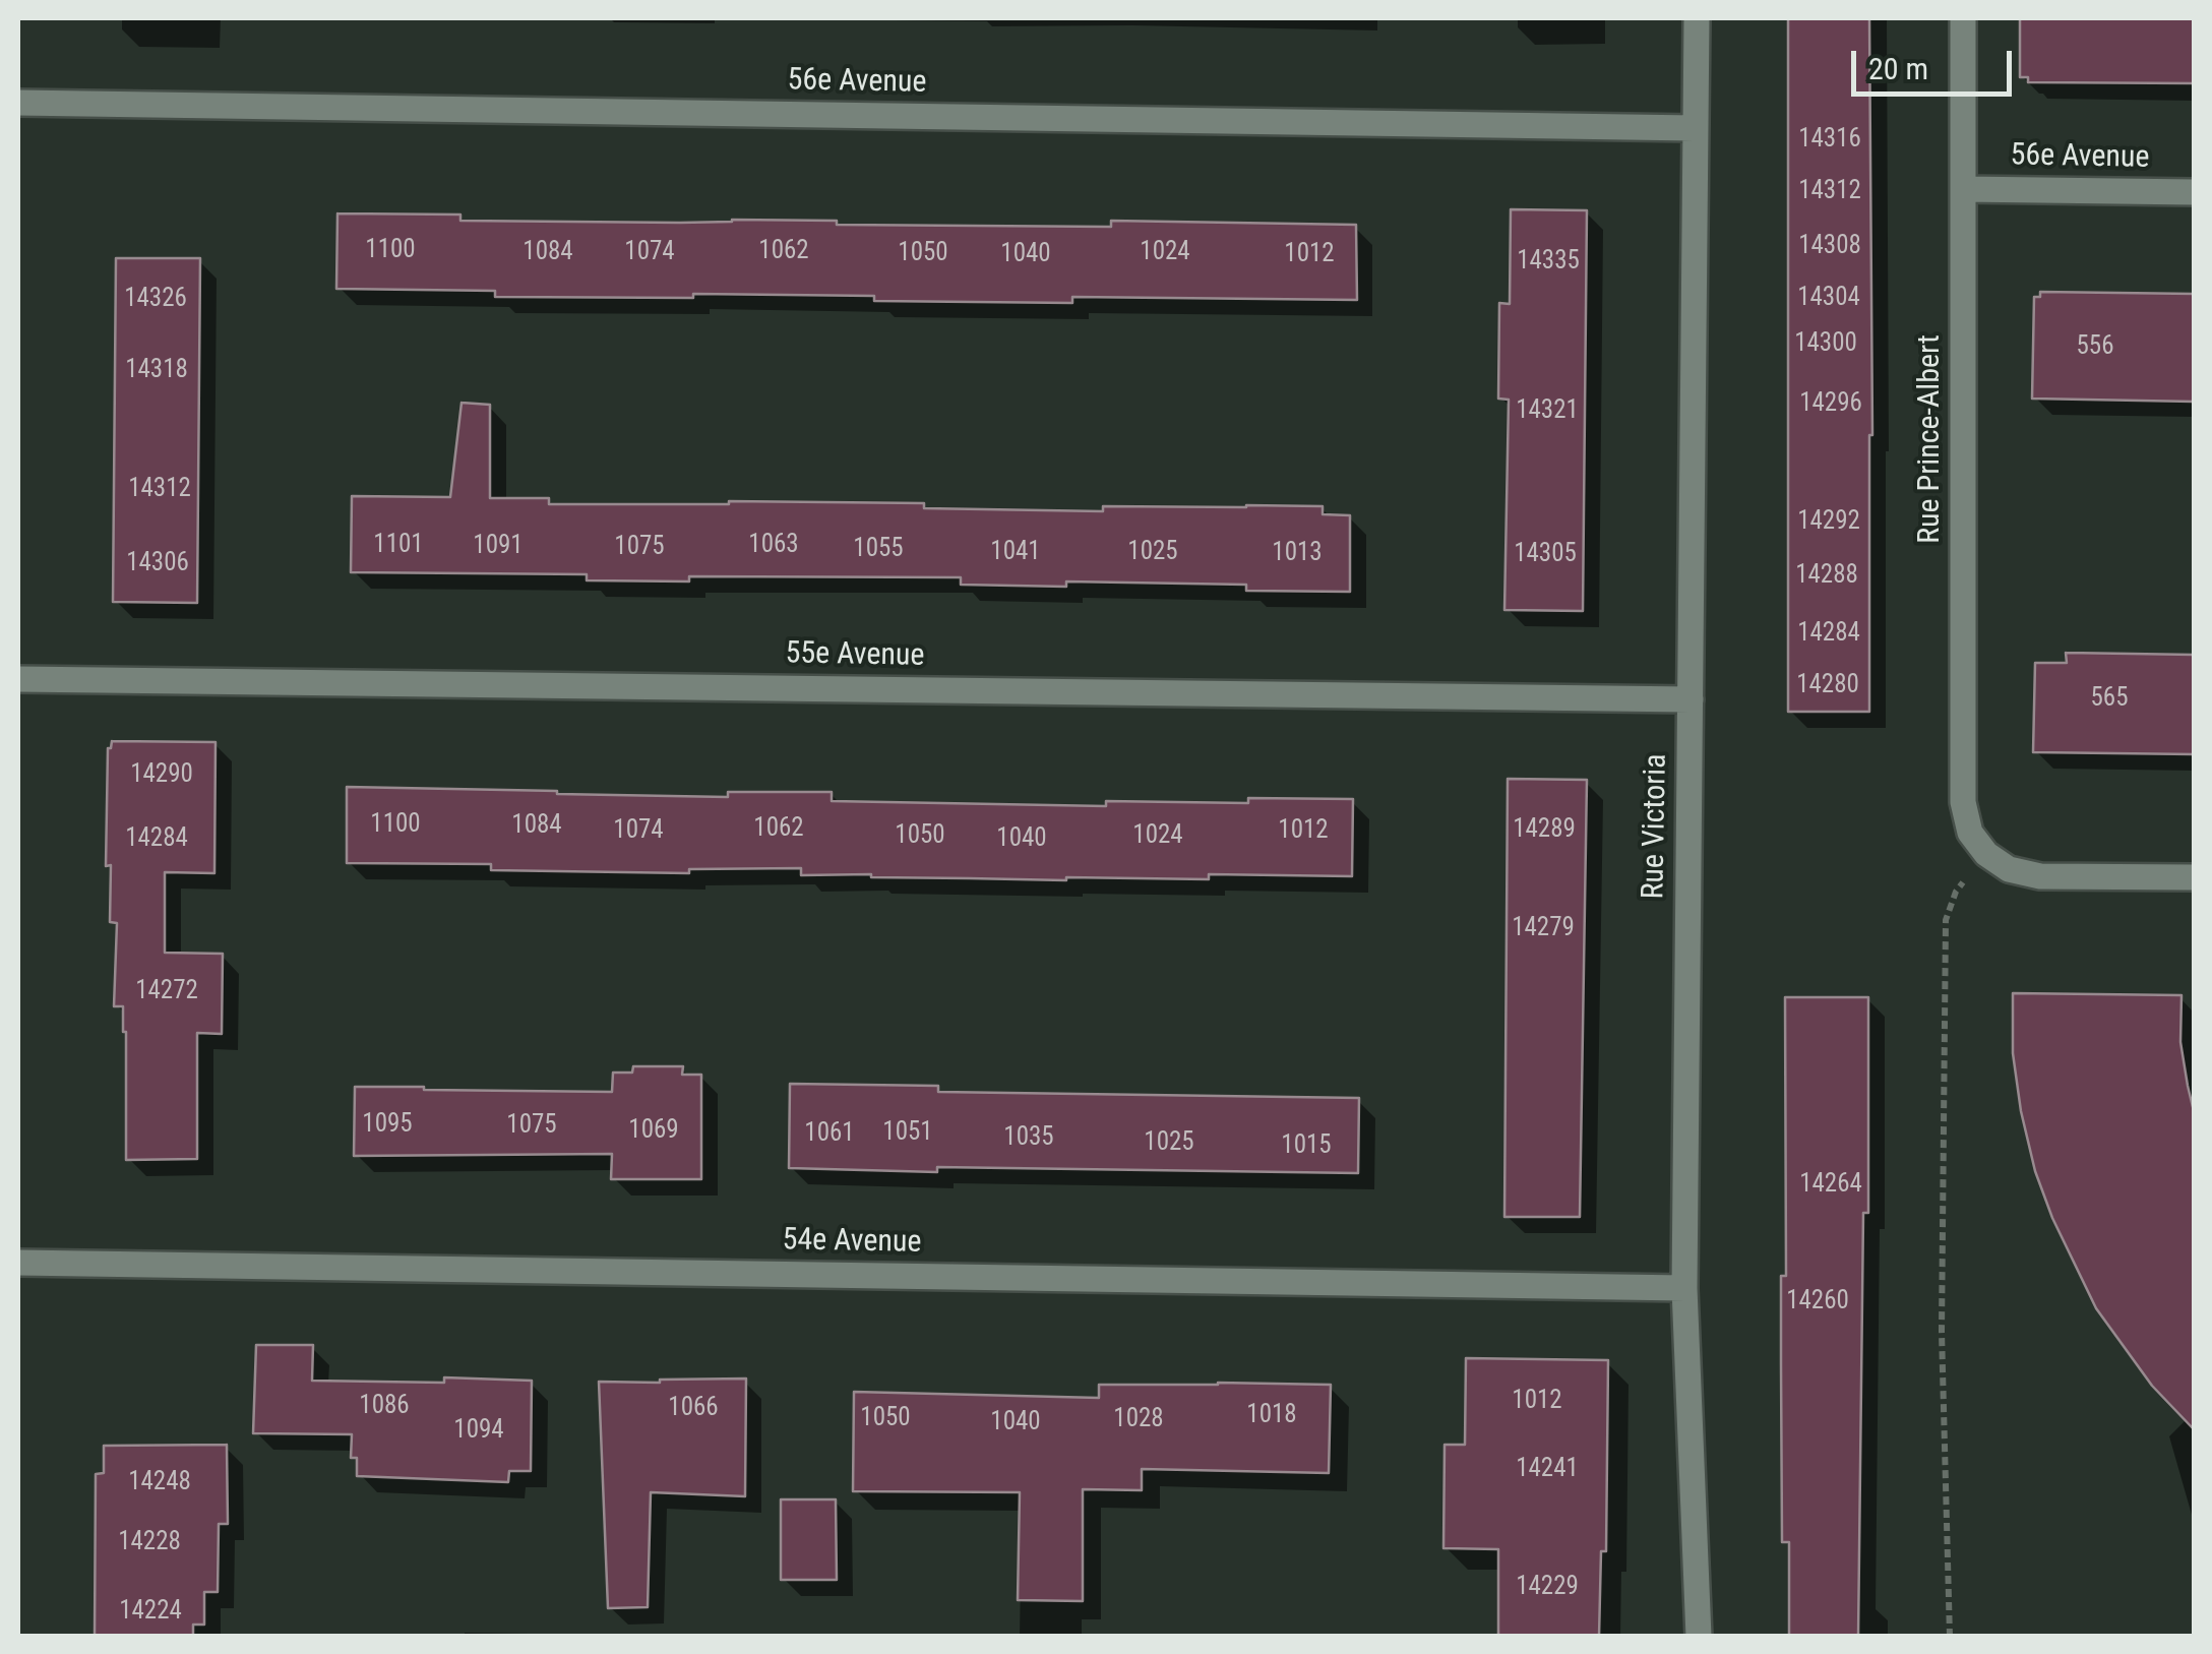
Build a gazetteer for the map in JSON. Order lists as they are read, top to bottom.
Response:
{
  "streets": {
    "street": [
      "56e Avenue",
      "Rue Prince-Albert",
      "55e Avenue",
      "Rue Victoria",
      "54e Avenue"
    ]
  },
  "crossings": [
    ["56e Avenue", "Rue Prince-Albert"],
    ["56e Avenue", "Rue Victoria"],
    ["55e Avenue", "Rue Victoria"],
    ["Rue Victoria", "54e Avenue"]
  ],
  "house_numbers": [
    "14316",
    "14312",
    "14308",
    "1100",
    "1062",
    "1084",
    "1074",
    "1024",
    "1050",
    "1040",
    "1012",
    "14335",
    "14304",
    "14326",
    "14300",
    "556",
    "14318",
    "14296",
    "14321",
    "14312",
    "14292",
    "1101",
    "1063",
    "1091",
    "1075",
    "1055",
    "1041",
    "1025",
    "1013",
    "14305",
    "14306",
    "14288",
    "14284",
    "14280",
    "565",
    "14290",
    "1100",
    "1084",
    "1062",
    "14289",
    "1074",
    "1012",
    "1050",
    "1024",
    "14284",
    "1040",
    "14279",
    "14272",
    "1095",
    "1075",
    "1069",
    "1051",
    "1061",
    "1035",
    "1025",
    "1015",
    "14264",
    "14260",
    "1012",
    "1086",
    "1066",
    "1018",
    "1050",
    "1028",
    "1040",
    "1094",
    "14241",
    "14248",
    "14228",
    "14229",
    "14224"
  ],
  "scale_bar": "20 m"
}
